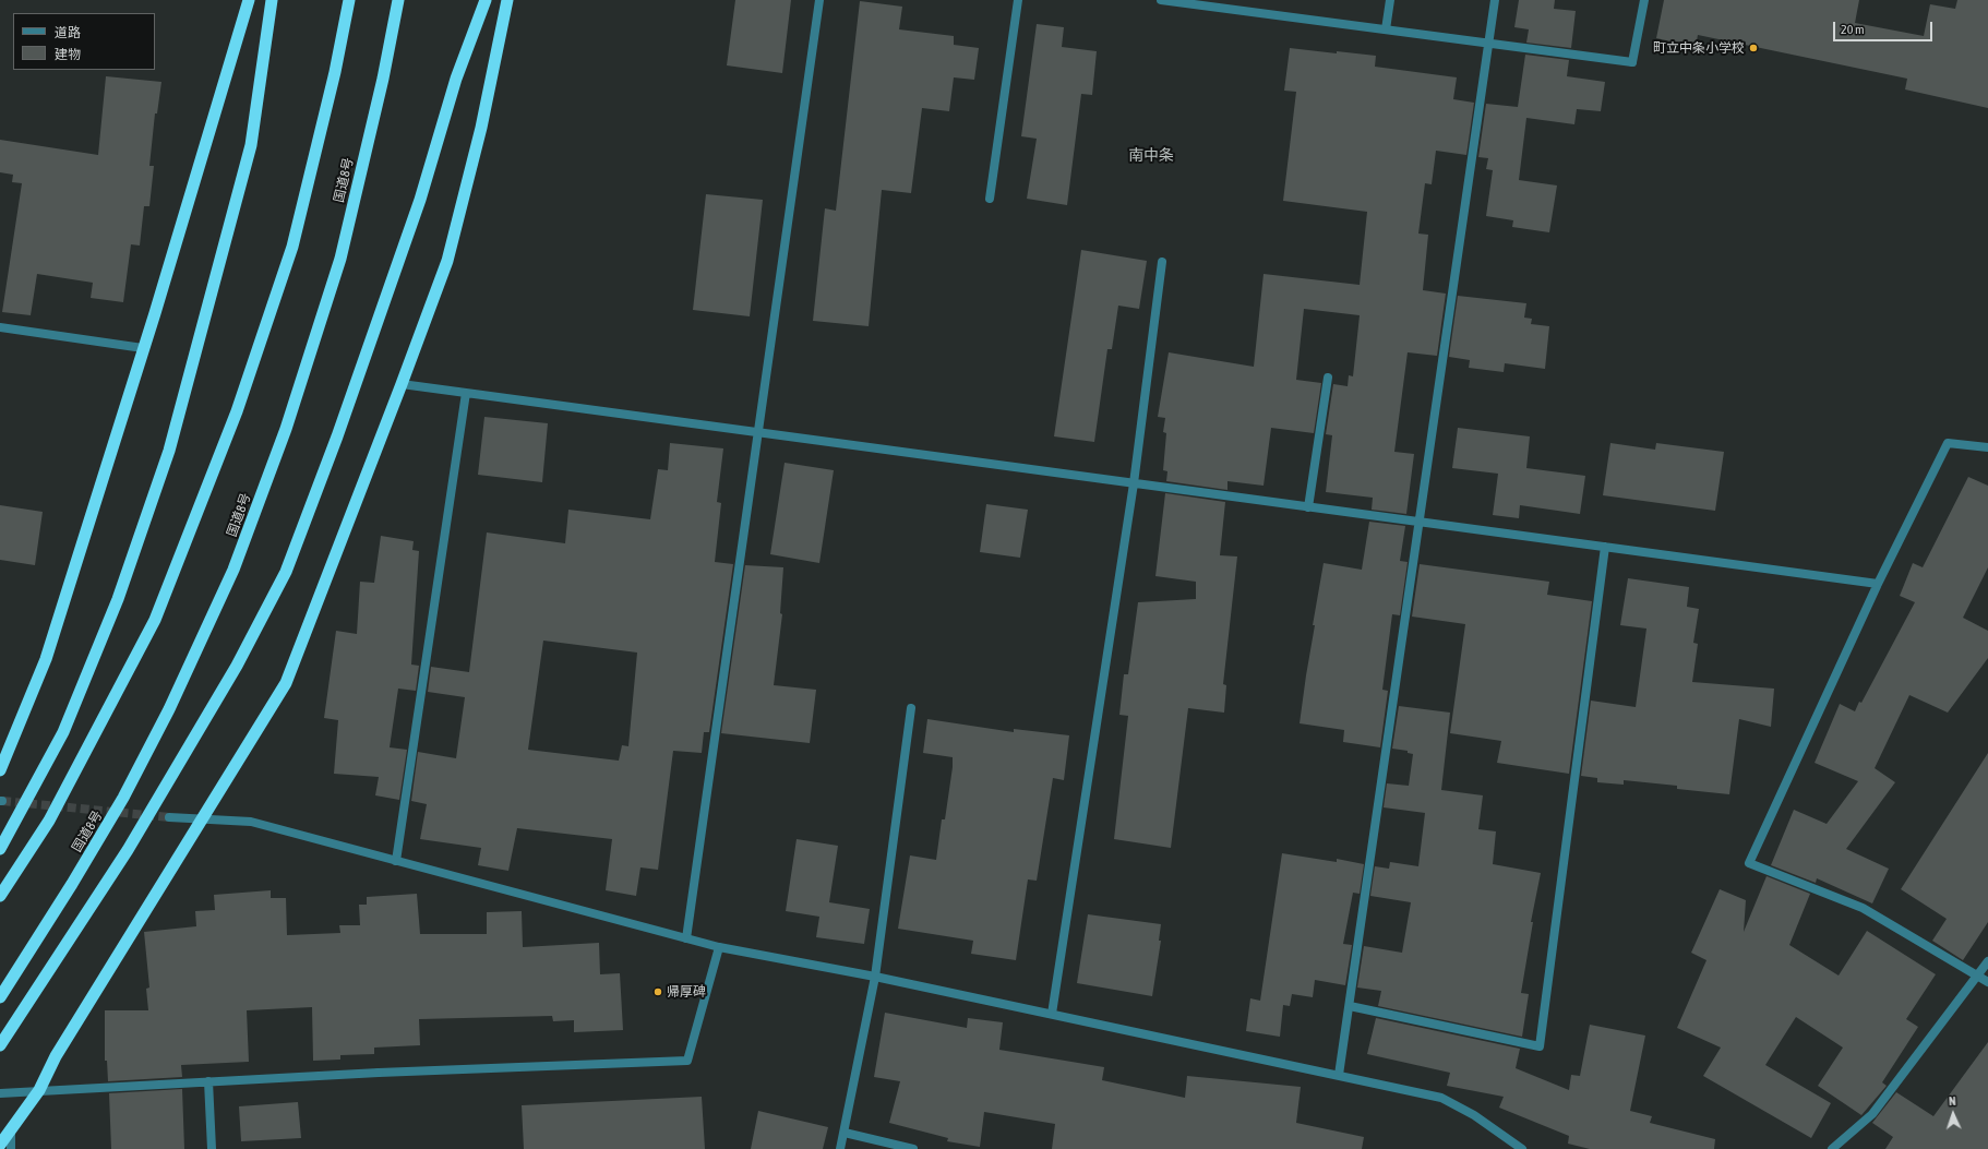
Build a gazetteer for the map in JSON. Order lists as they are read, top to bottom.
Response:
{
  "streets": {
    "highway": ["国道8号"]
  },
  "districts": ["南中条"],
  "places": ["町立中条小学校", "帰厚碑"],
  "legend": ["道路", "建物"],
  "scale_bar": "20 m",
  "north": "top"
}
